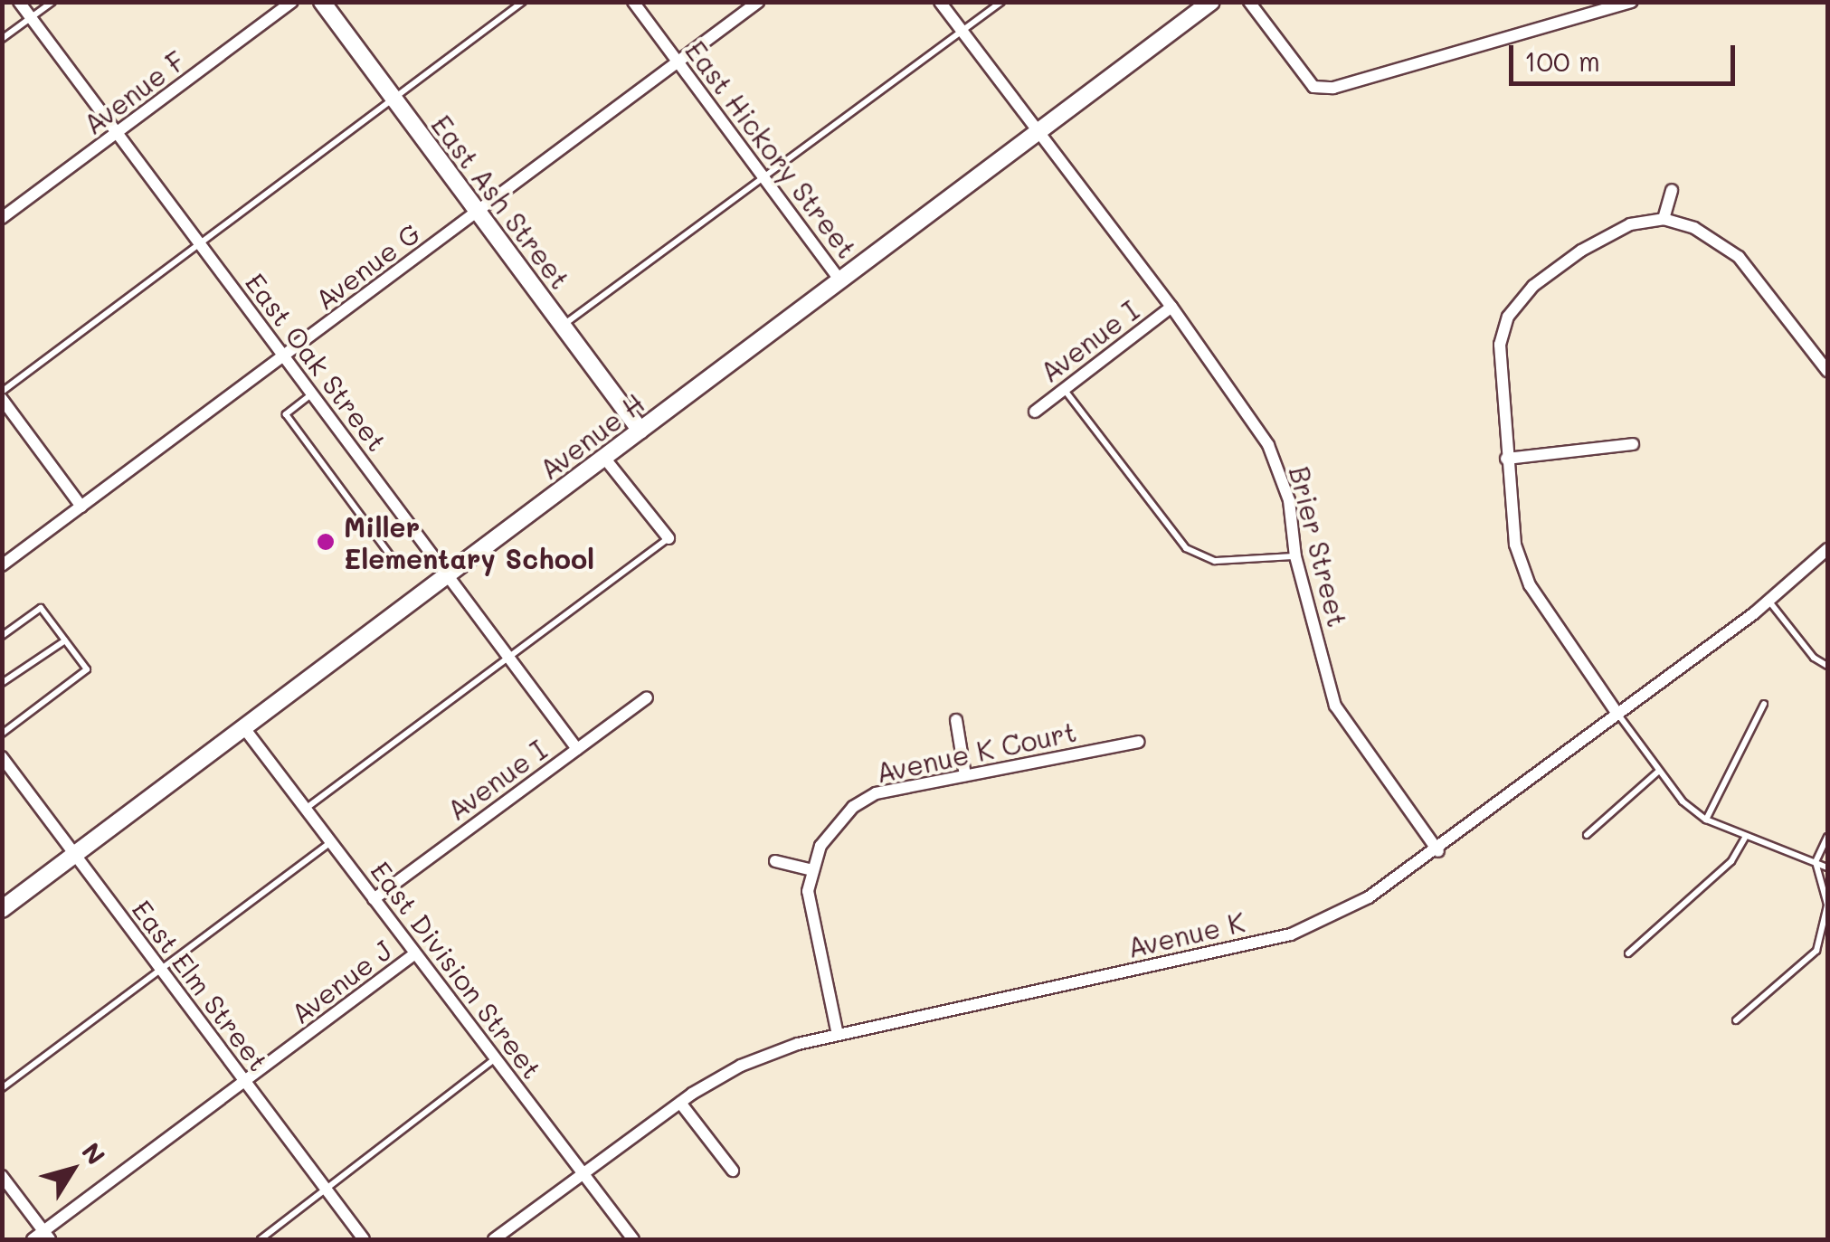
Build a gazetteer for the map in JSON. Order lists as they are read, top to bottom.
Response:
{
  "streets": {
    "street": [
      "Avenue F",
      "East Hickory Street",
      "East Ash Street",
      "Avenue G",
      "Avenue I",
      "East Oak Street",
      "Avenue H",
      "Brier Street",
      "Avenue K Court",
      "Avenue K",
      "East Division Street",
      "Avenue J",
      "East Elm Street"
    ]
  },
  "crossings": [
    ["Avenue F", "East Oak Street"],
    ["East Hickory Street", "Avenue G"],
    ["East Hickory Street", "Avenue H"],
    ["East Ash Street", "Avenue G"],
    ["East Ash Street", "Avenue H"],
    ["Avenue G", "East Oak Street"],
    ["Avenue I", "East Oak Street"],
    ["Avenue I", "Brier Street"],
    ["Avenue I", "East Division Street"],
    ["East Oak Street", "Avenue H"],
    ["Avenue H", "Brier Street"],
    ["Avenue H", "East Division Street"],
    ["Avenue H", "East Elm Street"],
    ["Brier Street", "Avenue K"],
    ["Avenue K Court", "Avenue K"],
    ["Avenue K", "East Division Street"],
    ["East Division Street", "Avenue J"],
    ["Avenue J", "East Elm Street"]
  ],
  "places": ["Miller Elementary School"],
  "scale_bar": "100 m",
  "north": "top right"
}
